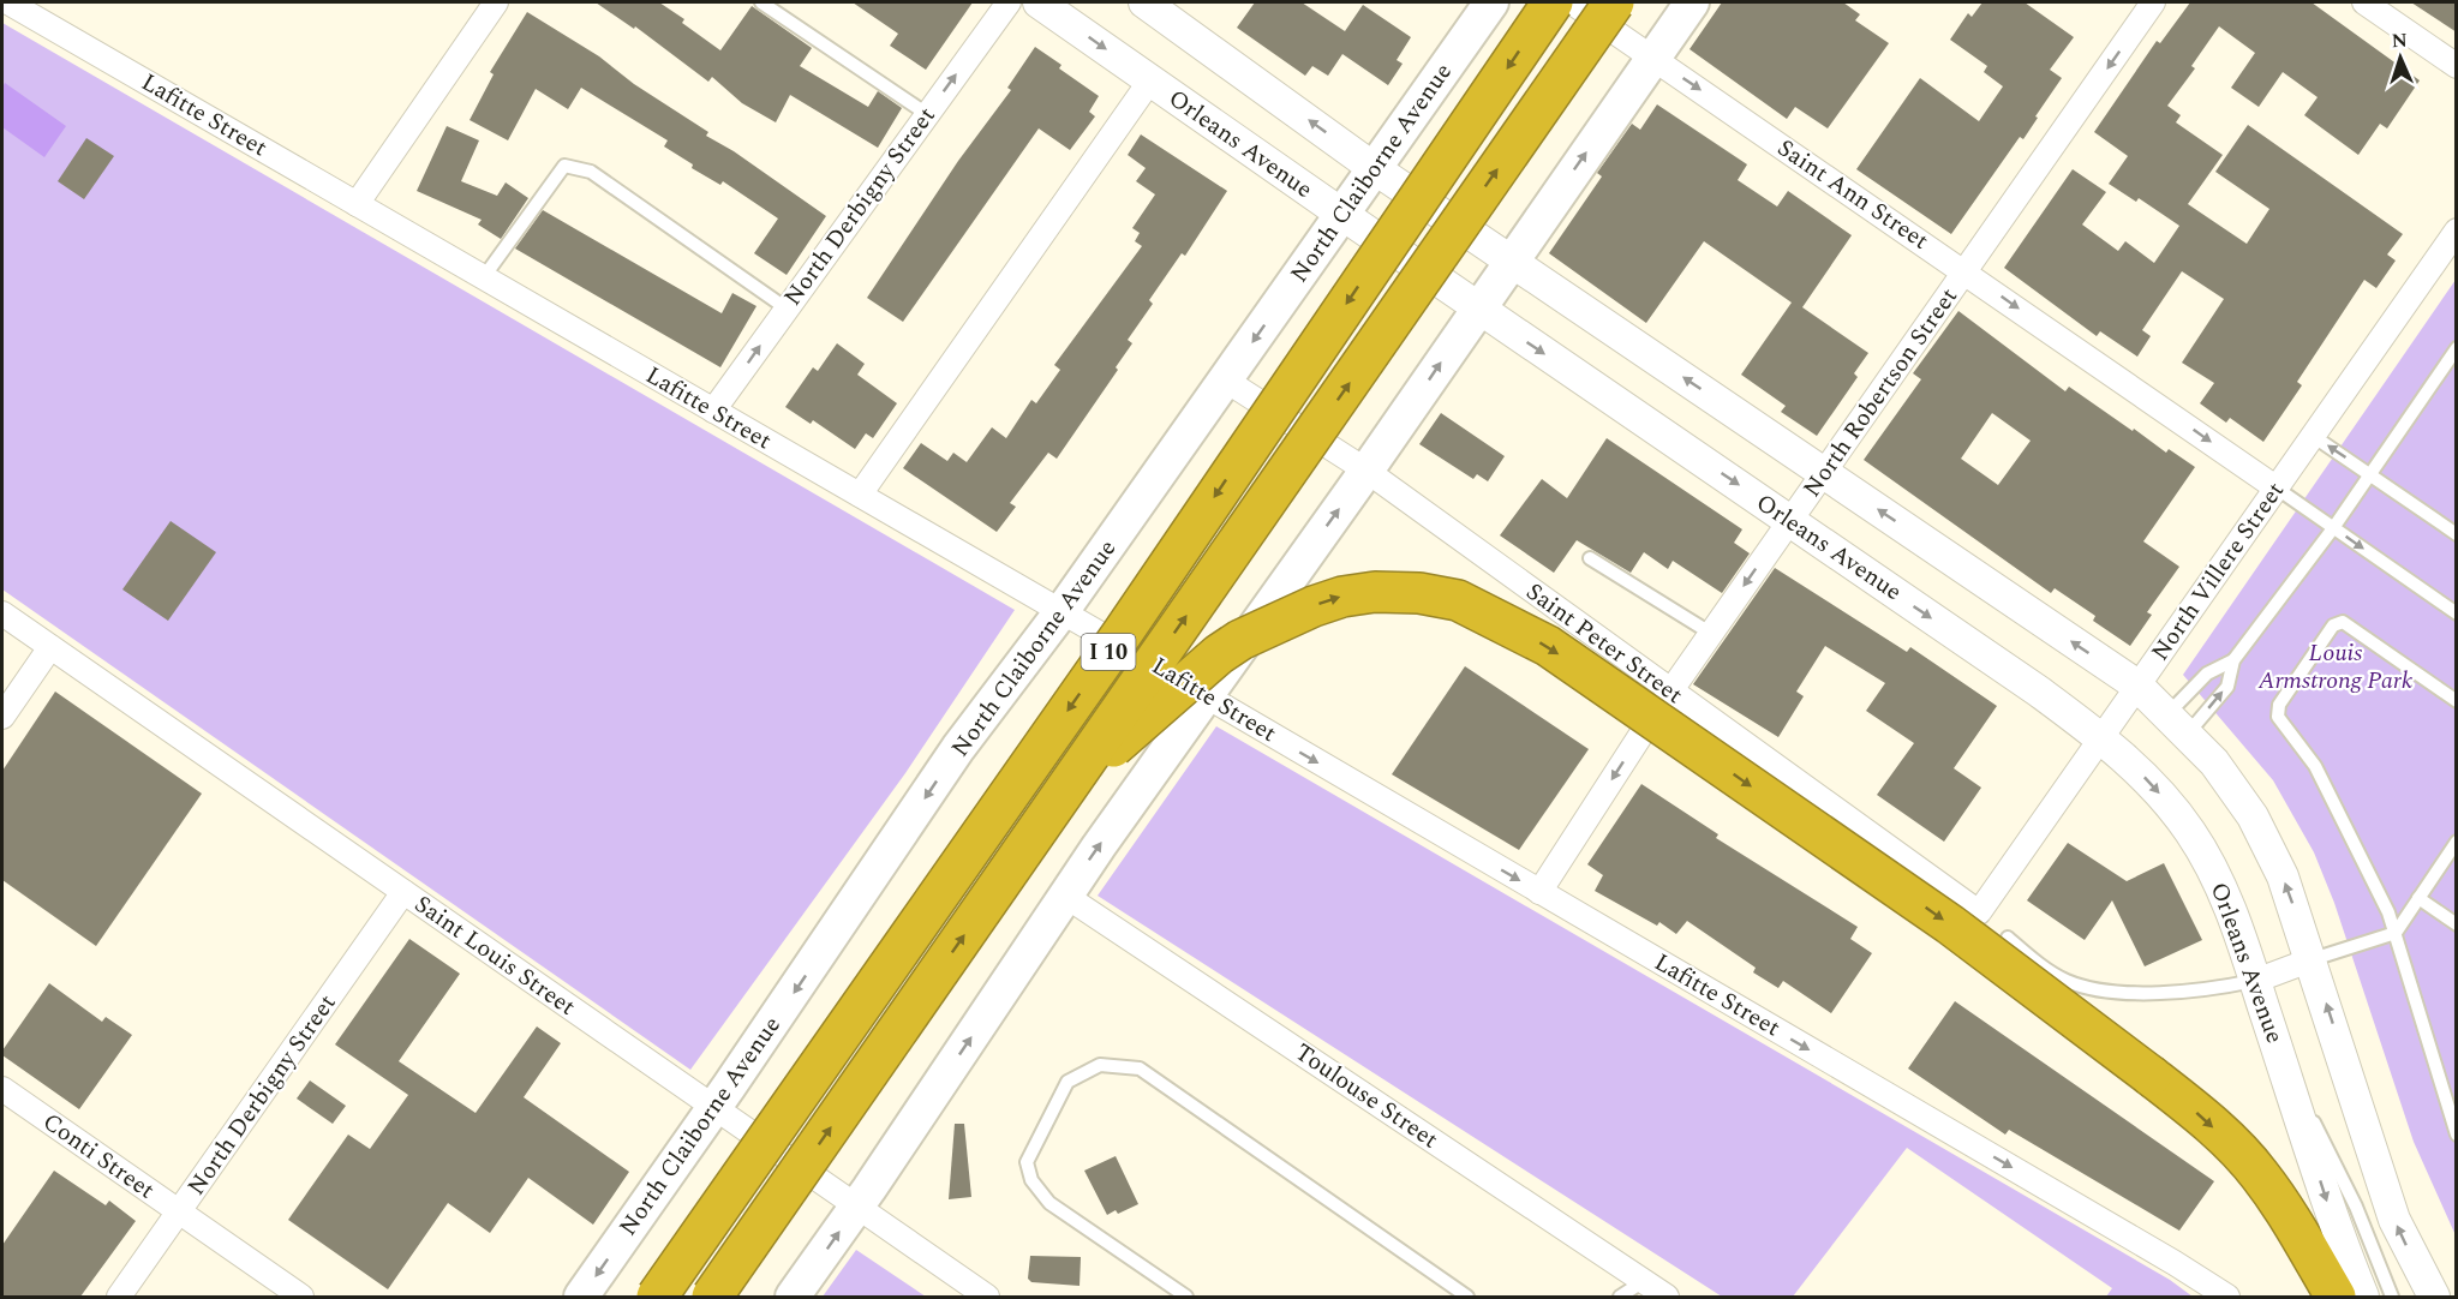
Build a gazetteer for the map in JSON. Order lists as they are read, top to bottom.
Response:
{
  "streets": {
    "highway": ["I 10"],
    "main road": ["North Claiborne Avenue"],
    "street": [
      "Lafitte Street",
      "Orleans Avenue",
      "Saint Ann Street",
      "North Derbigny Street",
      "North Robertson Street",
      "North Villere Street",
      "Saint Peter Street",
      "Saint Louis Street",
      "Toulouse Street",
      "Conti Street"
    ]
  },
  "crossings": [
    ["Lafitte Street", "North Claiborne Avenue"],
    ["Lafitte Street", "North Derbigny Street"],
    ["Lafitte Street", "North Robertson Street"],
    ["Orleans Avenue", "North Claiborne Avenue"],
    ["Orleans Avenue", "North Robertson Street"],
    ["Orleans Avenue", "North Villere Street"],
    ["North Claiborne Avenue", "Saint Peter Street"],
    ["North Claiborne Avenue", "Saint Louis Street"],
    ["Saint Ann Street", "North Robertson Street"],
    ["Saint Ann Street", "North Villere Street"],
    ["North Derbigny Street", "Saint Louis Street"],
    ["North Derbigny Street", "Conti Street"],
    ["North Robertson Street", "Saint Peter Street"],
    ["North Villere Street", "Saint Peter Street"]
  ],
  "one_way": ["Lafitte Street", "Saint Ann Street", "North Robertson Street"],
  "parks": ["Louis Armstrong Park"],
  "north": "top"
}
